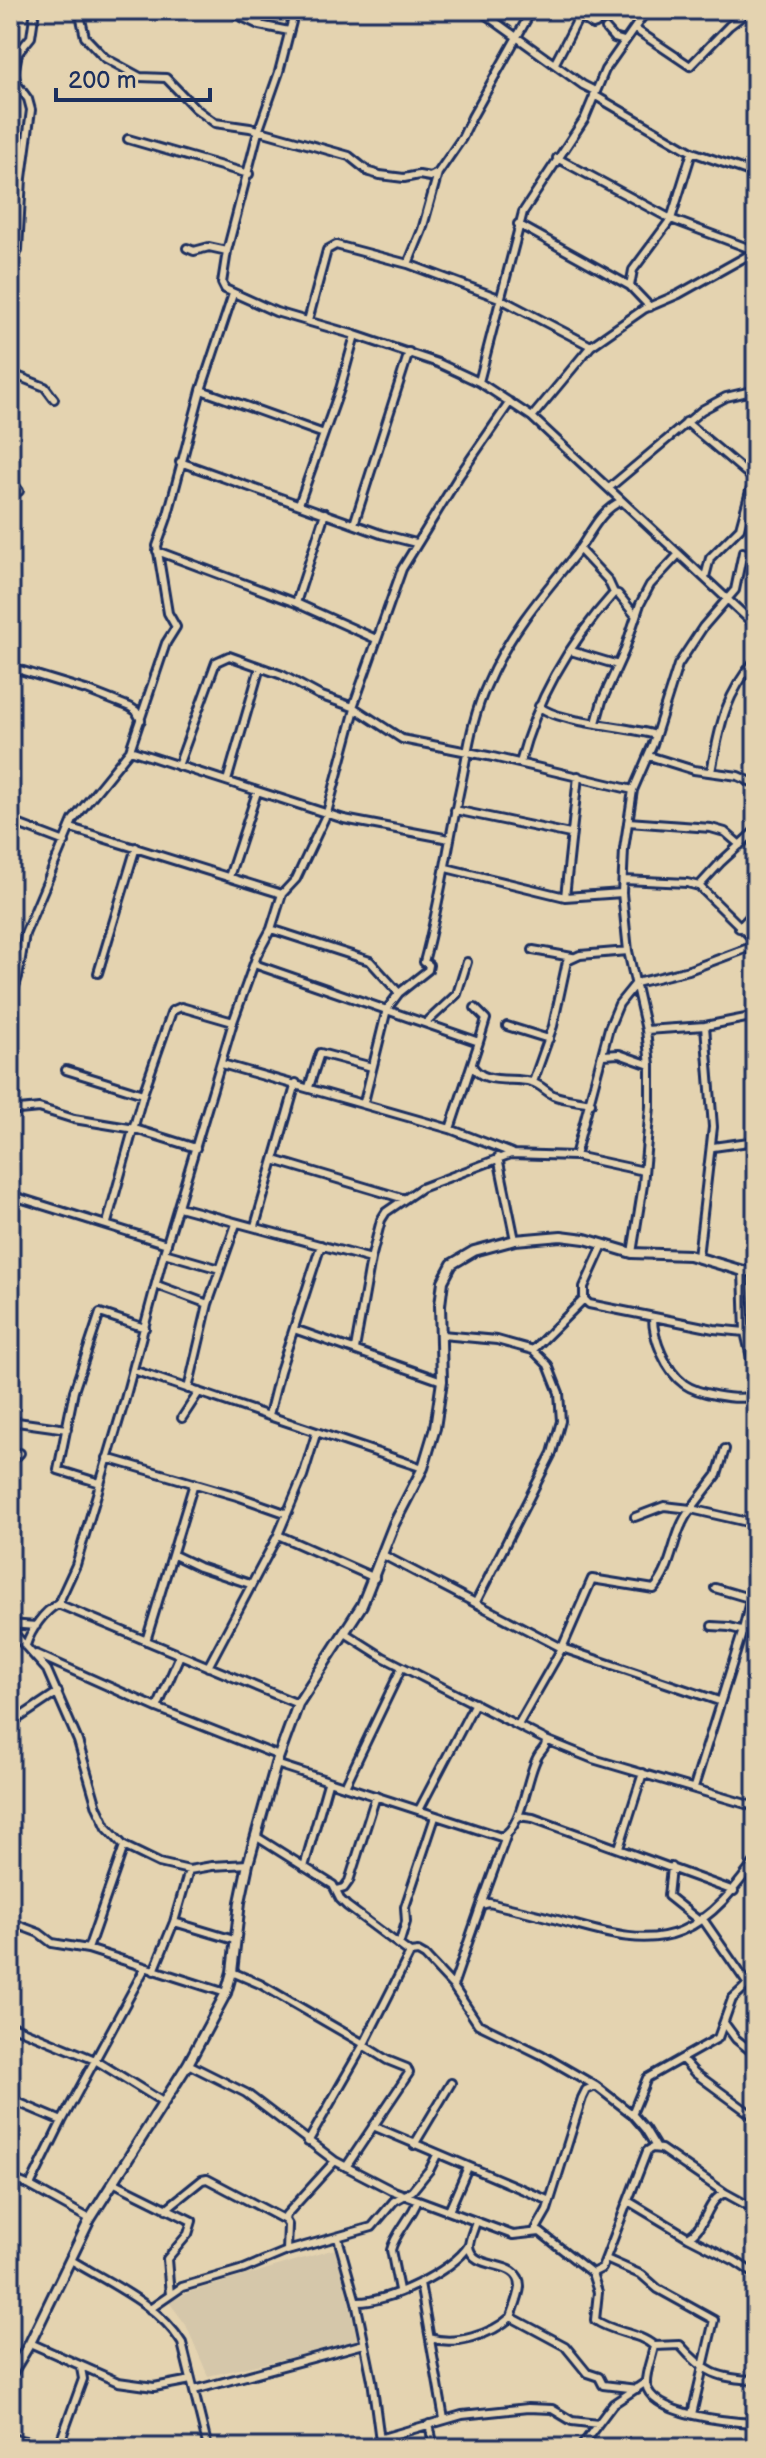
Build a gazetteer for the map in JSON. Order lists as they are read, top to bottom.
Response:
{
  "scale_bar": "200 m"
}
